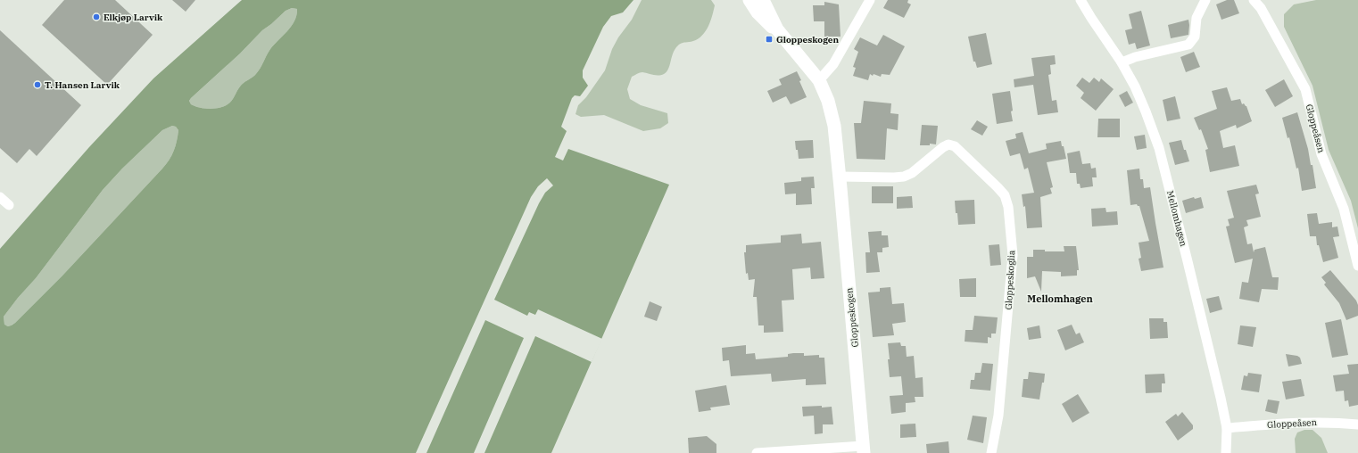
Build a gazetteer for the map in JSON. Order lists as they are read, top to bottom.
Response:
{
  "streets": {
    "main road": ["Gloppeskogen"],
    "street": ["Gloppeåsen", "Mellomhagen", "Gloppeskoglia"]
  },
  "crossings": [
    ["Gloppeåsen", "Mellomhagen"],
    ["Gloppeskoglia", "Gloppeskogen"]
  ],
  "districts": ["Mellomhagen"],
  "places": {
    "other": ["Elkjøp Larvik", "T. Hansen Larvik"],
    "transit": ["Gloppeskogen"]
  }
}
